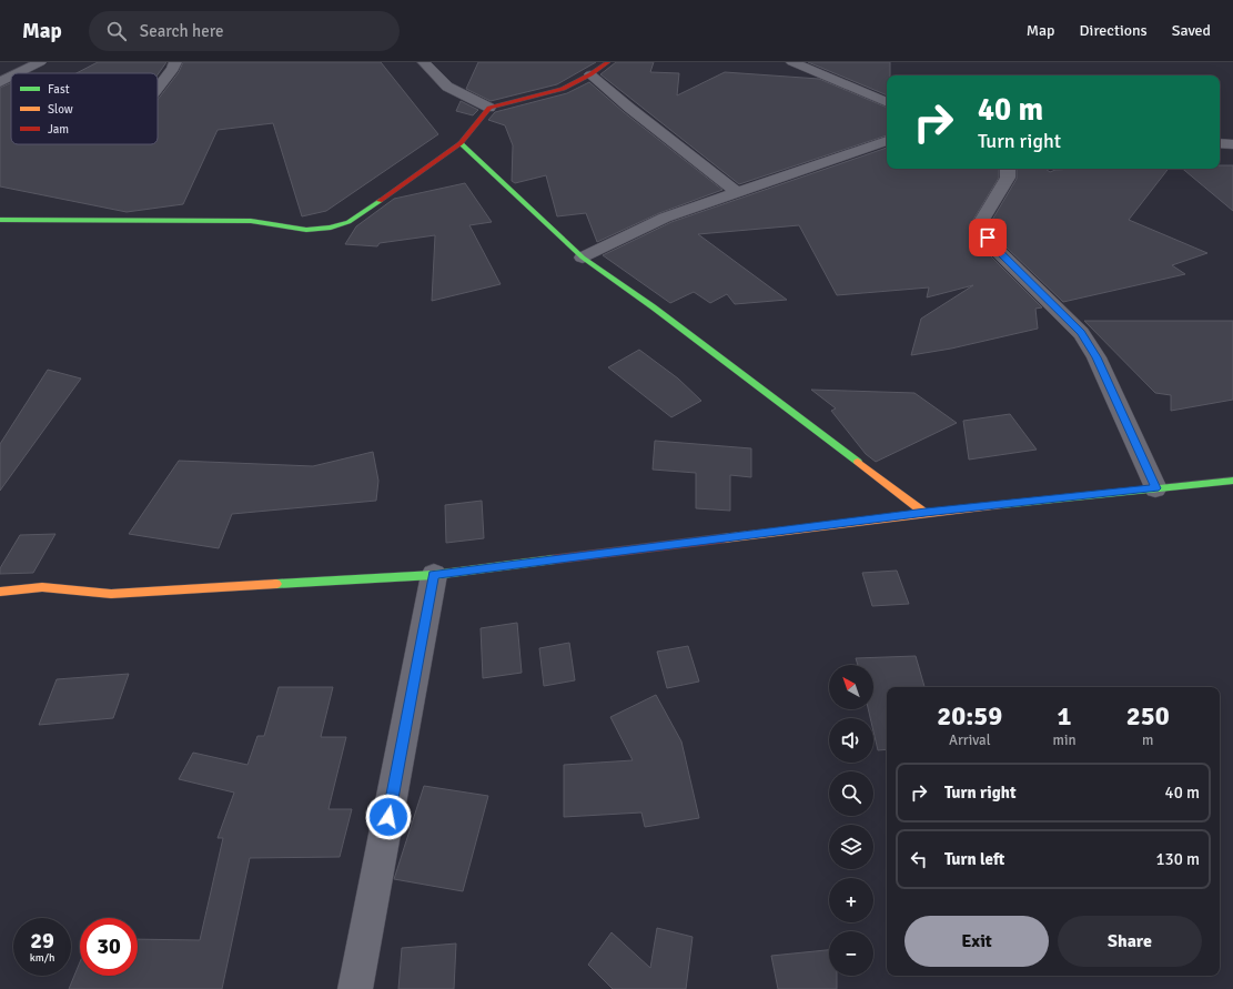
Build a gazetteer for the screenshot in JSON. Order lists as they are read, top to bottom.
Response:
{
  "legend": ["Fast", "Slow", "Jam"],
  "north": "top left",
  "page": {
    "header": "Map",
    "search": "Search here",
    "nav": ["Map", "Directions", "Saved"],
    "turn": ["40 m", "Turn right"],
    "map_buttons": ["+", "−"],
    "eta": [
      "20:59",
      "Arrival",
      "1",
      "min",
      "250",
      "m"
    ],
    "list": [
      {
        "name": "Turn right",
        "value": "40 m"
      },
      {
        "name": "Turn left",
        "value": "130 m"
      }
    ],
    "buttons": ["Exit", "Share"],
    "speed": "29 km/h",
    "limit": "30"
  }
}
